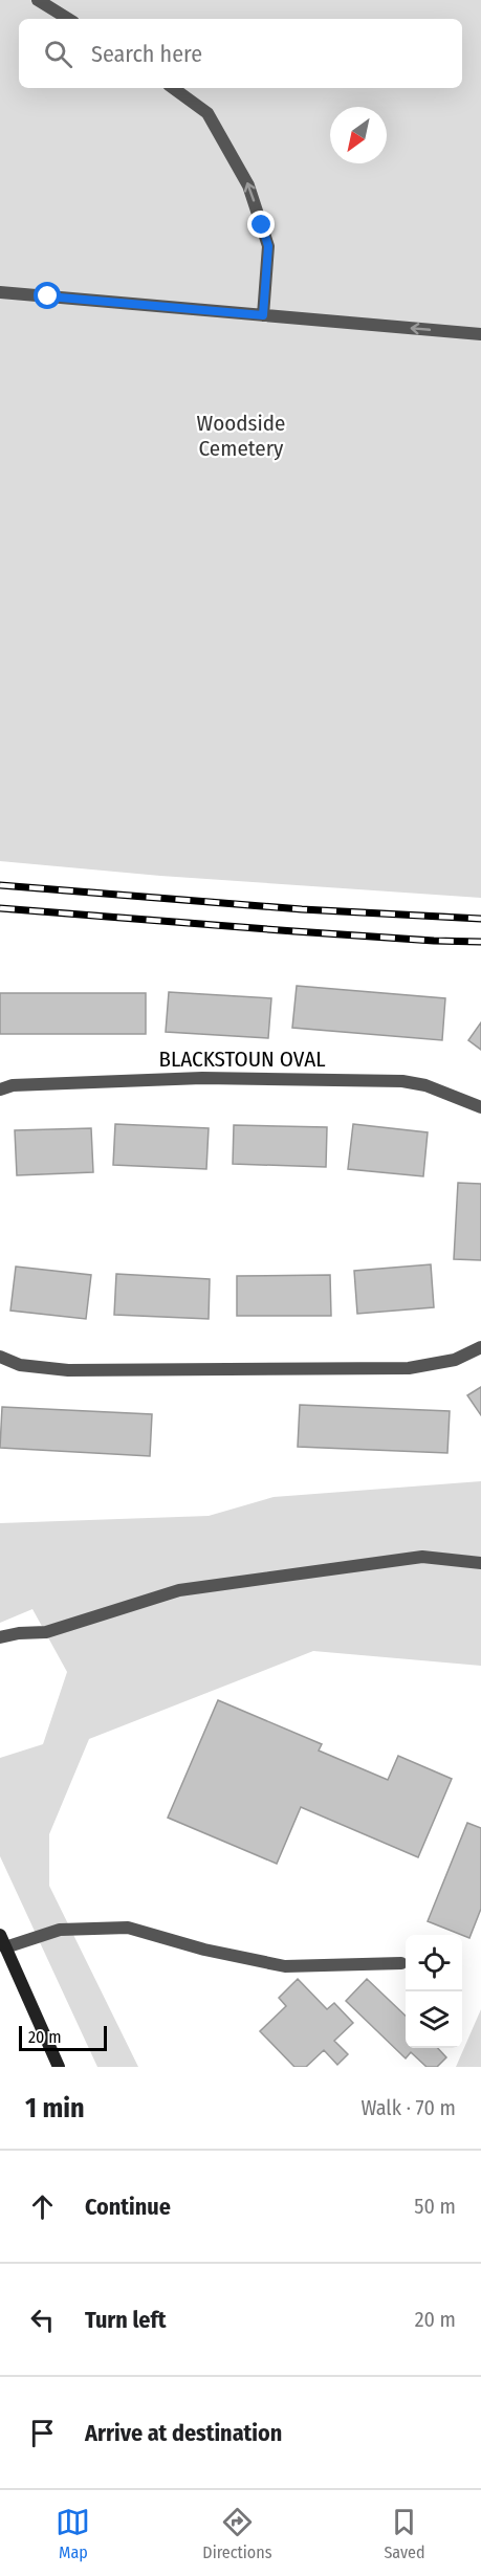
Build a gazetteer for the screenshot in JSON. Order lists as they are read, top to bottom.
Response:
{
  "streets": {
    "street": ["BLACKSTOUN OVAL"]
  },
  "parks": ["Woodside Cemetery"],
  "scale_bar": "20 m",
  "north": "bottom left",
  "page": {
    "search": "Search here",
    "scale": "20 m",
    "heading": ["1 min", "Walk · 70 m"],
    "list": [
      ["Continue", "50 m"],
      ["Turn left", "20 m"],
      "Arrive at destination"
    ],
    "nav": ["Map", "Directions", "Saved"]
  }
}
